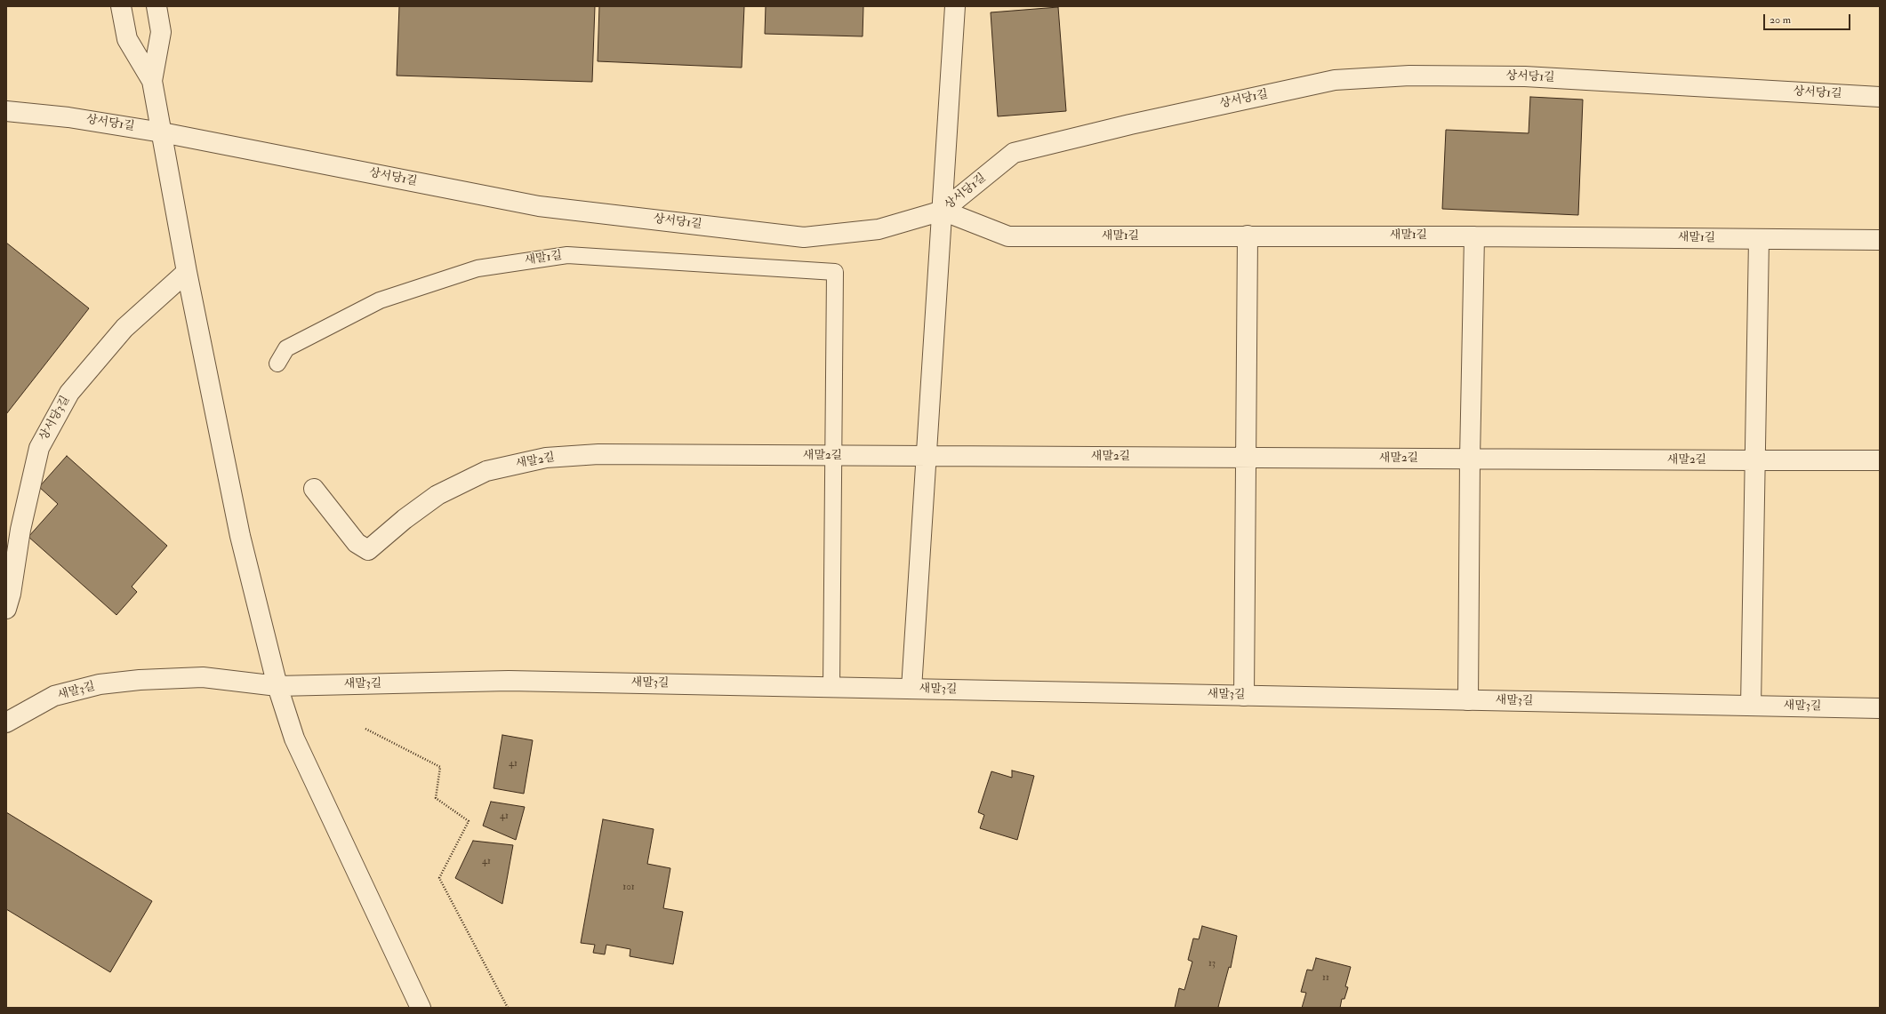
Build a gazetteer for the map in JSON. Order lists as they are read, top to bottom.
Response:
{
  "streets": {
    "street": [
      "상서당1길",
      "새말1길",
      "상서당3길",
      "새말2길",
      "새말3길"
    ]
  },
  "crossings": [
    ["상서당1길", "새말1길"],
    ["새말1길", "새말2길"]
  ],
  "house_numbers": [
    "41",
    "41",
    "41",
    "101",
    "13",
    "11"
  ],
  "scale_bar": "20 m"
}
